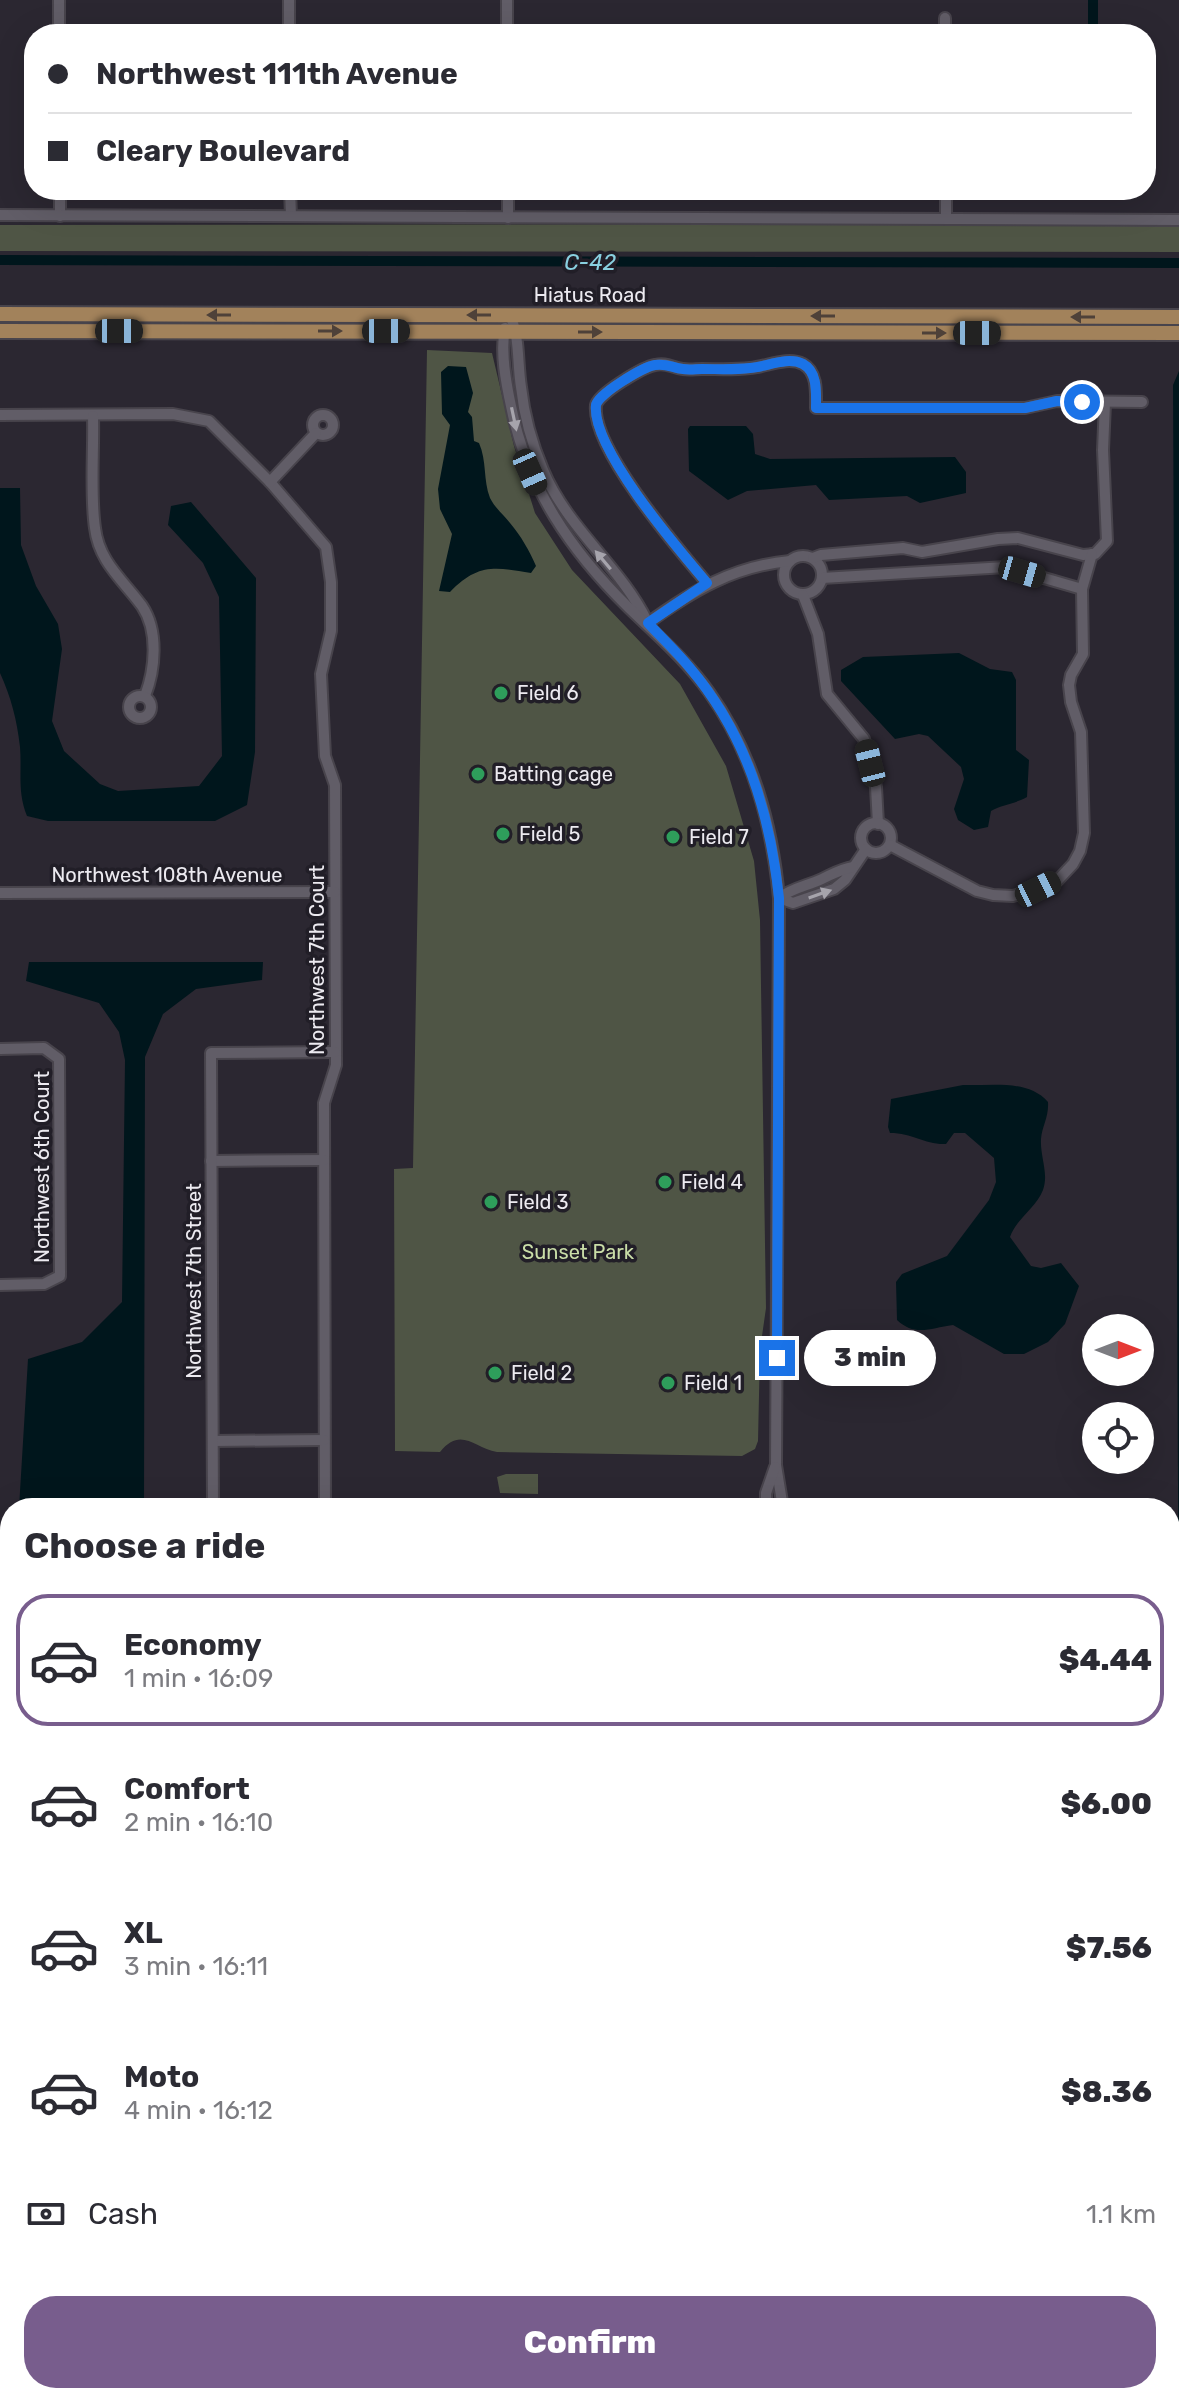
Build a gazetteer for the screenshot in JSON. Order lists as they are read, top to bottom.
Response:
{
  "streets": {
    "main road": ["Hiatus Road"],
    "street": [
      "Northwest 108th Avenue",
      "Northwest 7th Court",
      "Northwest 6th Court",
      "Northwest 7th Street"
    ]
  },
  "crossings": [
    ["Northwest 108th Avenue", "Northwest 7th Court"],
    ["Northwest 7th Court", "Northwest 7th Street"]
  ],
  "water": ["C-42"],
  "parks": ["Sunset Park"],
  "places": [
    "Field 6",
    "Batting cage",
    "Field 5",
    "Field 7",
    "Field 4",
    "Field 3",
    "Field 2",
    "Field 1"
  ],
  "north": "right",
  "page": {
    "banner": ["Northwest 111th Avenue", "Cleary Boulevard"],
    "bubble": "3 min",
    "heading": "Choose a ride",
    "list": [
      {
        "name": "Economy",
        "note": "1 min · 16:09",
        "value": "$4.44"
      },
      {
        "name": "Comfort",
        "note": "2 min · 16:10",
        "value": "$6.00"
      },
      {
        "name": "XL",
        "note": "3 min · 16:11",
        "value": "$7.56"
      },
      {
        "name": "Moto",
        "note": "4 min · 16:12",
        "value": "$8.36"
      }
    ],
    "pay": ["Cash", "1.1 km"],
    "buttons": "Confirm"
  }
}
